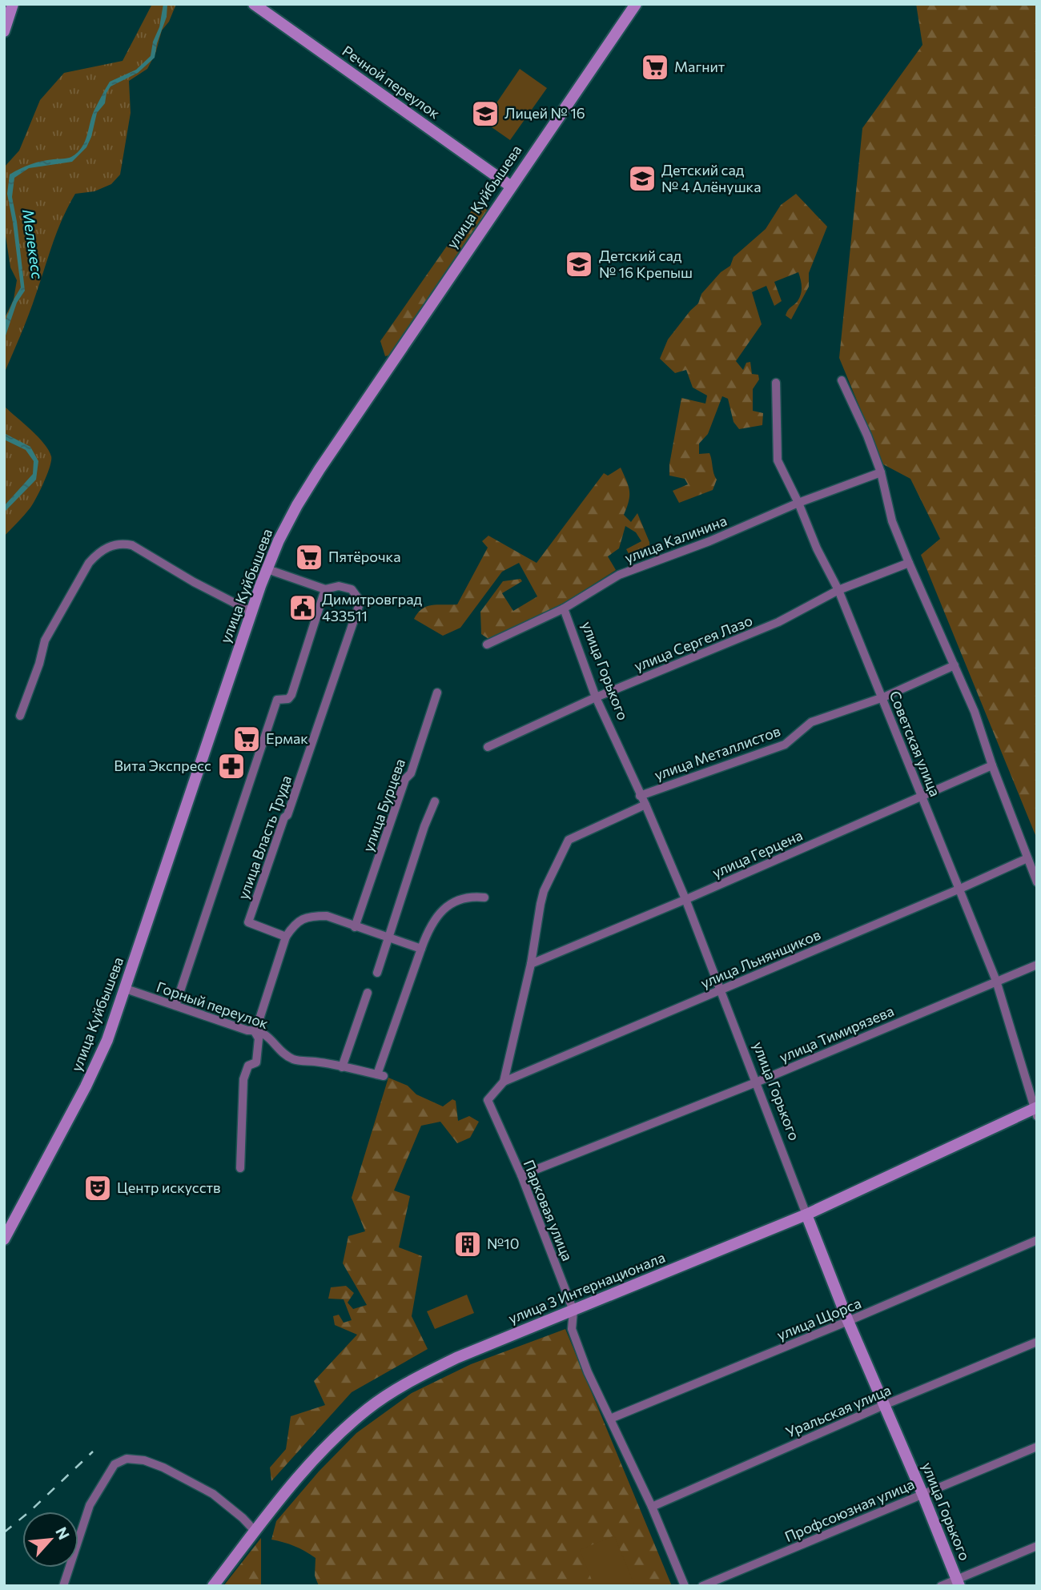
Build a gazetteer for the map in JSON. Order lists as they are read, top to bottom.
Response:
{
  "streets": {
    "main road": [
      "Речной переулок",
      "улица Куйбышева",
      "улица Горького",
      "улица 3 Интернационала"
    ],
    "street": [
      "улица Калинина",
      "улица Сергея Лазо",
      "Советская улица",
      "улица Металлистов",
      "улица Бурцева",
      "улица Власть Труда",
      "улица Герцена",
      "улица Льнянщиков",
      "Горный переулок",
      "улица Тимирязева",
      "Парковая улица",
      "улица Щорса",
      "Уральская улица",
      "Профсоюзная улица"
    ]
  },
  "crossings": [
    ["Речной переулок", "улица Куйбышева"],
    ["улица Куйбышева", "Горный переулок"],
    ["улица Калинина", "улица Горького"],
    ["улица Калинина", "Советская улица"],
    ["улица Сергея Лазо", "улица Горького"],
    ["улица Сергея Лазо", "Советская улица"],
    ["улица Горького", "улица Металлистов"],
    ["улица Горького", "улица Герцена"],
    ["улица Горького", "улица Льнянщиков"],
    ["улица Горького", "улица Тимирязева"],
    ["улица Горького", "Парковая улица"],
    ["улица Горького", "улица 3 Интернационала"],
    ["улица Горького", "улица Щорса"],
    ["улица Горького", "Уральская улица"],
    ["улица Горького", "Профсоюзная улица"],
    ["Советская улица", "улица Металлистов"],
    ["Советская улица", "улица Герцена"],
    ["Советская улица", "улица Льнянщиков"],
    ["Советская улица", "улица Тимирязева"],
    ["Советская улица", "улица 3 Интернационала"],
    ["улица Герцена", "Парковая улица"],
    ["улица Льнянщиков", "Парковая улица"],
    ["улица Тимирязева", "Парковая улица"],
    ["Парковая улица", "улица 3 Интернационала"],
    ["Парковая улица", "улица Щорса"],
    ["Парковая улица", "Уральская улица"]
  ],
  "water": ["Мелекесс"],
  "places": {
    "supermarket": ["Магнит", "Пятёрочка", "Ермак"],
    "school or university": ["Лицей № 16", "Детский сад № 4 Алёнушка", "Детский сад № 16 Крепыш"],
    "public building": ["Димитровград 433511"],
    "pharmacy": ["Вита Экспресс"],
    "theatre": ["Центр искусств"],
    "building": ["№10"]
  },
  "north": "top right"
}
